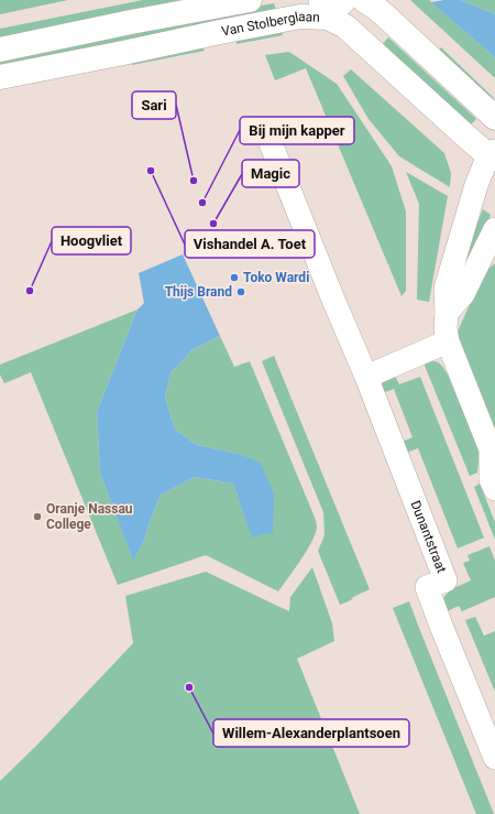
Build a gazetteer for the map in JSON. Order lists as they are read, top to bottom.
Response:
{
  "streets": {
    "street": ["Van Stolberglaan", "Dunantstraat"]
  },
  "places": [
    "Vishandel A. Toet",
    "Sari",
    "Bij mijn kapper",
    "Magic",
    "Toko Wardi",
    "Hoogvliet",
    "Thijs Brand",
    "Oranje Nassau College",
    "Willem-Alexanderplantsoen"
  ]
}
